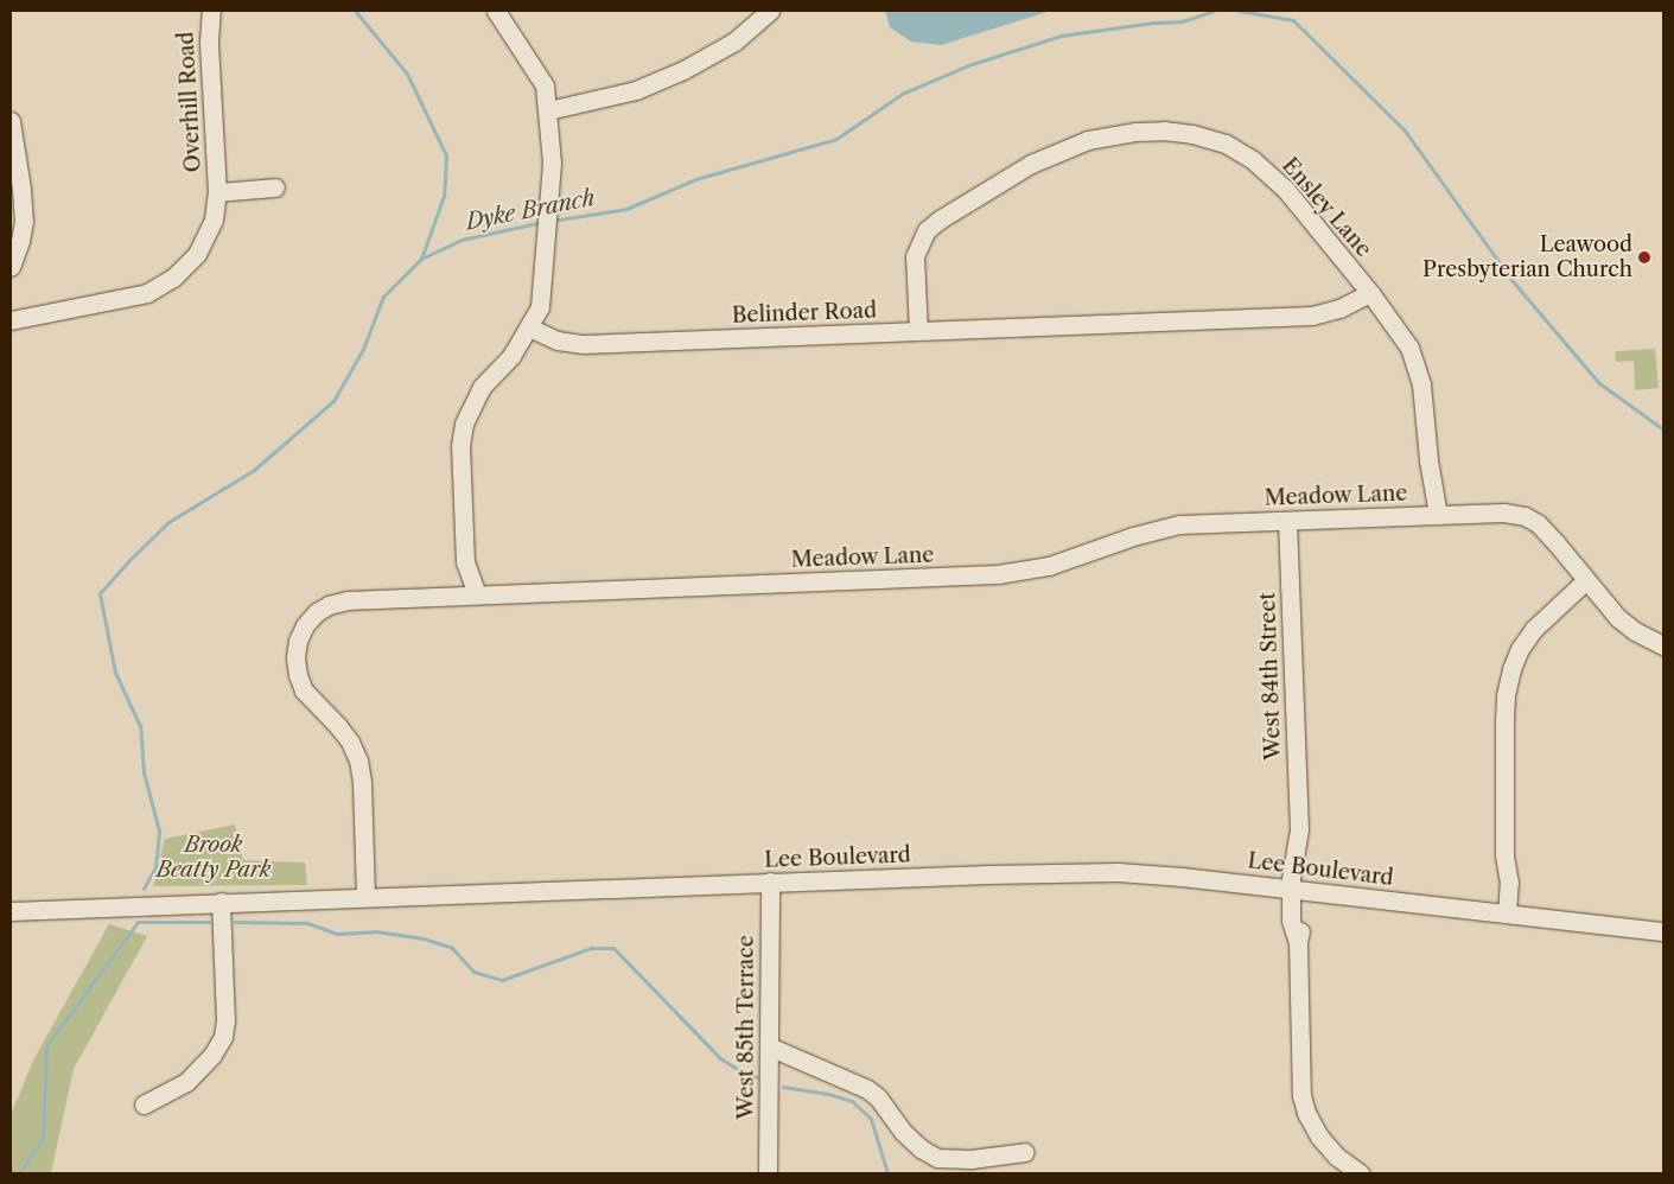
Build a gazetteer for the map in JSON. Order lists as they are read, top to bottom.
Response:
{
  "streets": {
    "street": [
      "Overhill Road",
      "Ensley Lane",
      "Belinder Road",
      "Meadow Lane",
      "West 84th Street",
      "Lee Boulevard",
      "West 85th Terrace"
    ]
  },
  "crossings": [
    ["Ensley Lane", "Belinder Road"],
    ["Ensley Lane", "Meadow Lane"],
    ["Meadow Lane", "West 84th Street"],
    ["Meadow Lane", "Lee Boulevard"],
    ["West 84th Street", "Lee Boulevard"],
    ["Lee Boulevard", "West 85th Terrace"]
  ],
  "water": ["Dyke Branch"],
  "parks": ["Brook Beatty Park"],
  "places": ["Leawood Presbyterian Church"]
}
